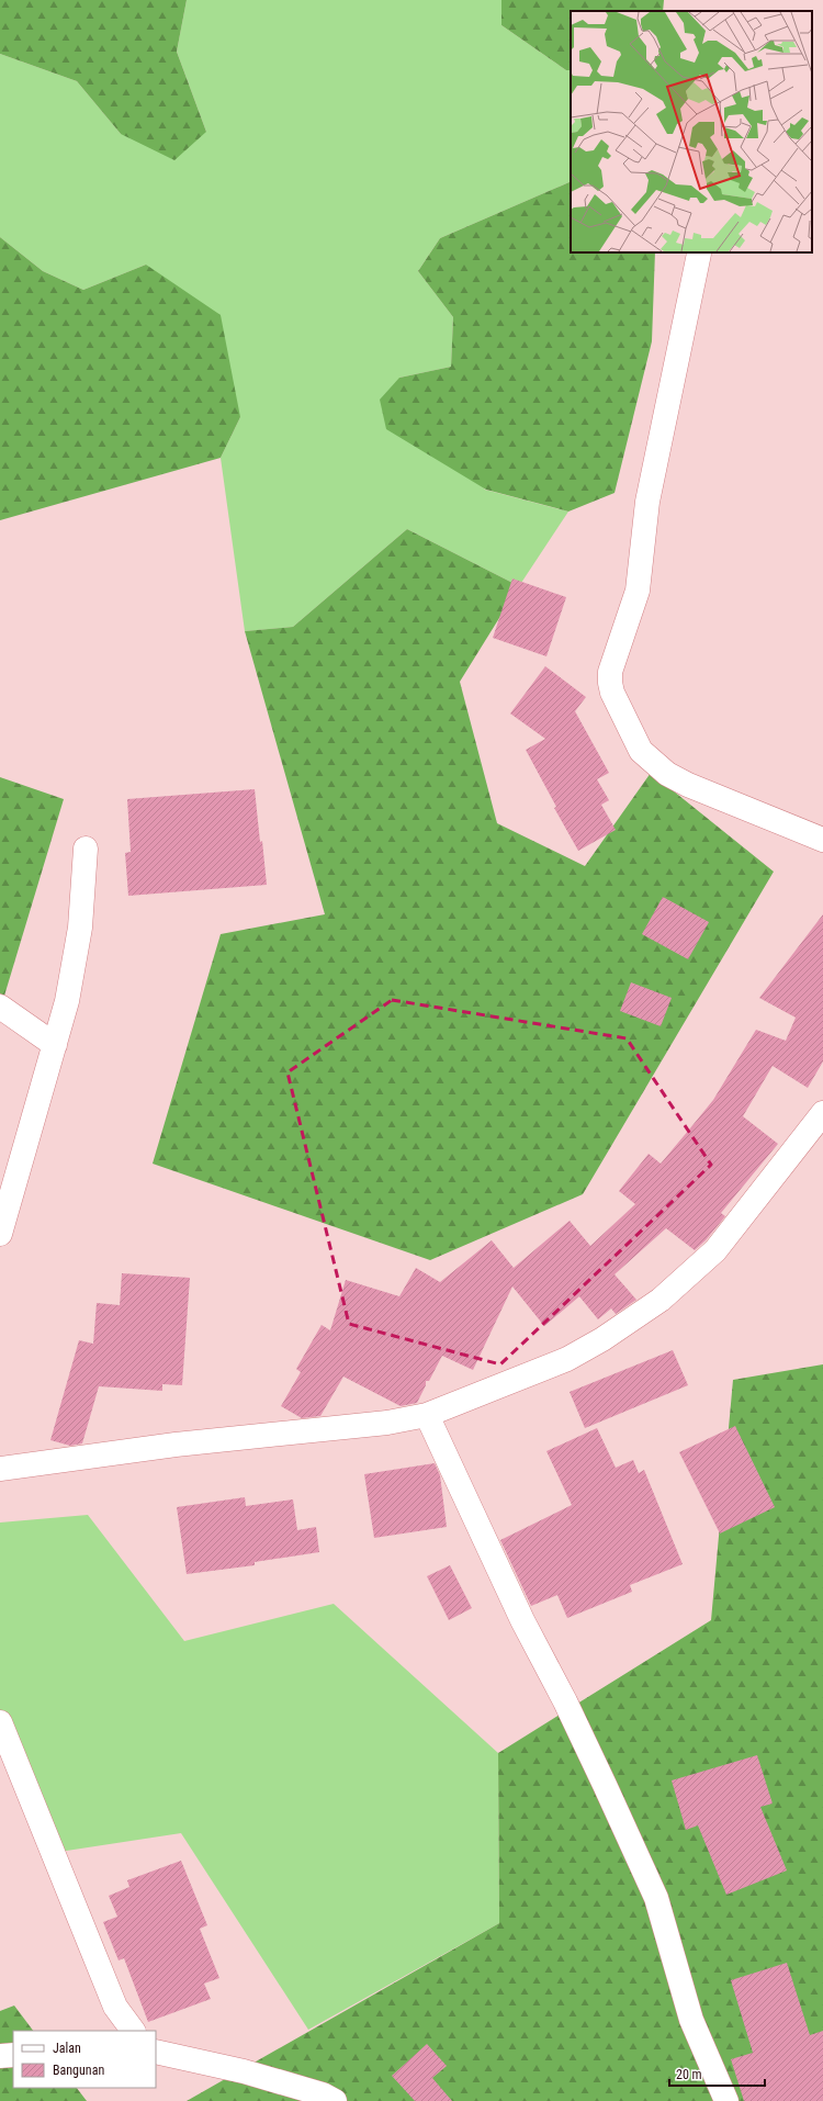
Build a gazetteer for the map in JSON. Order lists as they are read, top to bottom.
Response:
{
  "legend": ["Jalan", "Bangunan"],
  "scale_bar": "20 m"
}
